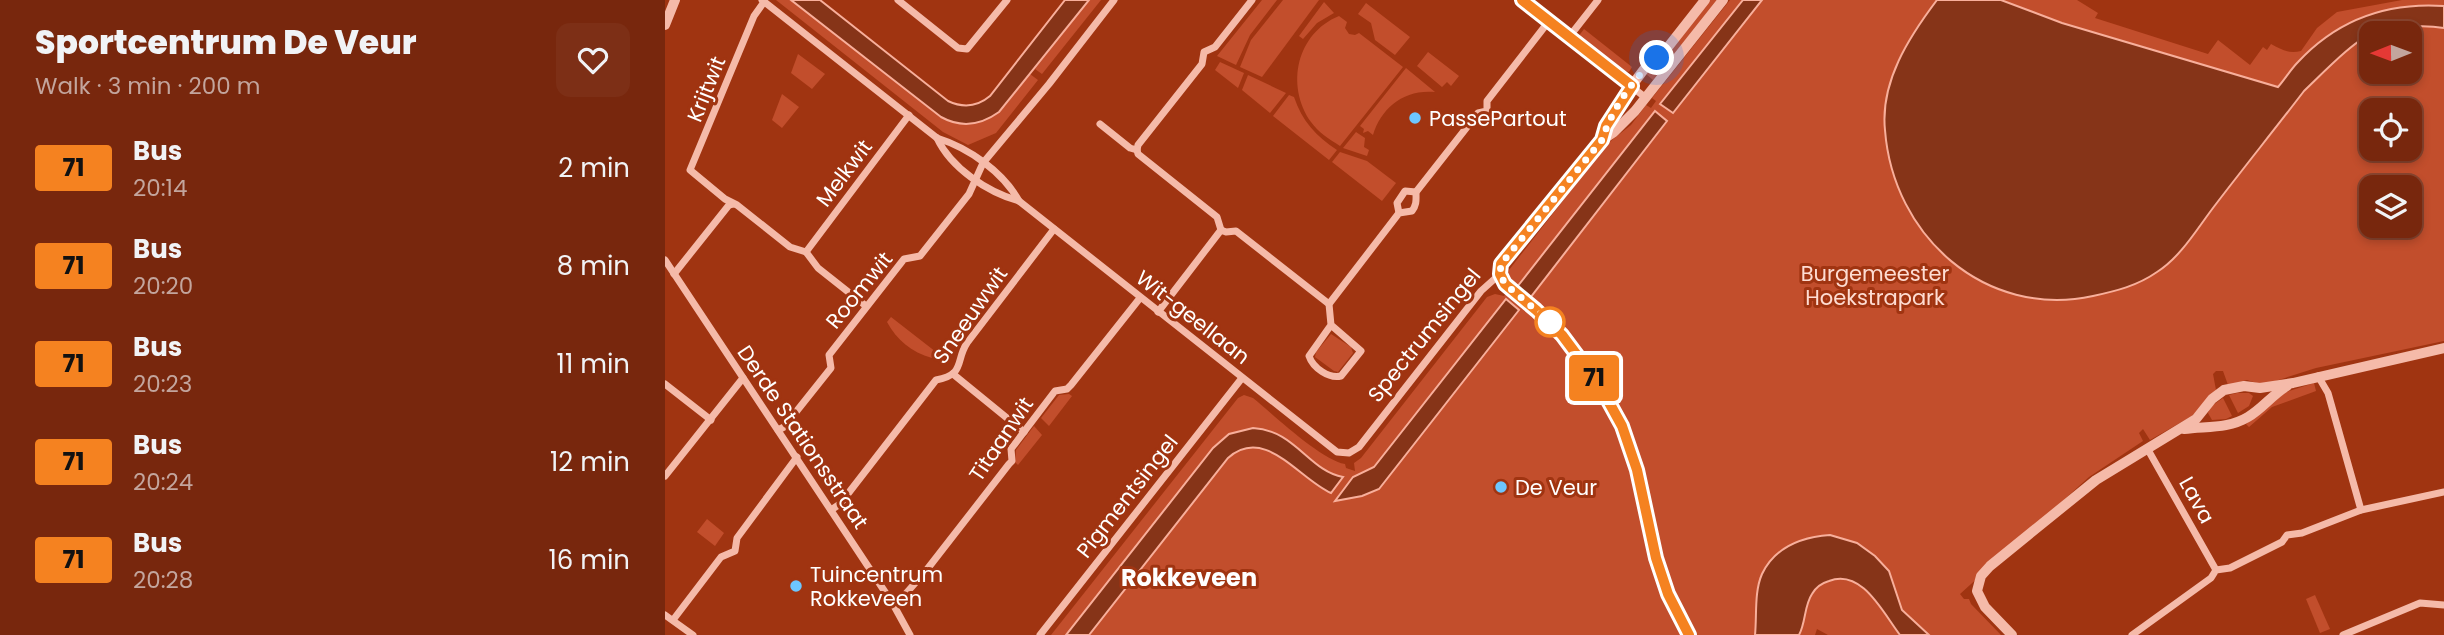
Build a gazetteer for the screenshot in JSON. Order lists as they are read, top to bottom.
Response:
{
  "streets": {
    "street": [
      "Krijtwit",
      "Melkwit",
      "Roomwit",
      "Sneeuwwit",
      "Wit-geellaan",
      "Spectrumsingel",
      "Derde Stationsstraat",
      "Titaanwit",
      "Pigmentsingel",
      "Lava"
    ]
  },
  "crossings": [
    ["Krijtwit", "Wit-geellaan"],
    ["Melkwit", "Wit-geellaan"],
    ["Roomwit", "Wit-geellaan"],
    ["Roomwit", "Derde Stationsstraat"],
    ["Sneeuwwit", "Wit-geellaan"],
    ["Sneeuwwit", "Derde Stationsstraat"],
    ["Wit-geellaan", "Spectrumsingel"],
    ["Wit-geellaan", "Titaanwit"],
    ["Wit-geellaan", "Pigmentsingel"],
    ["Derde Stationsstraat", "Titaanwit"]
  ],
  "districts": ["Rokkeveen"],
  "parks": ["Burgemeester Hoekstrapark"],
  "places": ["PassePartout", "De Veur", "Tuincentrum Rokkeveen"],
  "lines": ["bus line 71"],
  "north": "left",
  "page": {
    "heading": ["Sportcentrum De Veur", "Walk · 3 min · 200 m"],
    "on_map": "71",
    "list": [
      {
        "mark": "71",
        "name": "Bus",
        "note": "20:14",
        "value": "2 min"
      },
      {
        "mark": "71",
        "name": "Bus",
        "note": "20:20",
        "value": "8 min"
      },
      {
        "mark": "71",
        "name": "Bus",
        "note": "20:23",
        "value": "11 min"
      },
      {
        "mark": "71",
        "name": "Bus",
        "note": "20:24",
        "value": "12 min"
      },
      {
        "mark": "71",
        "name": "Bus",
        "note": "20:28",
        "value": "16 min"
      }
    ]
  }
}
